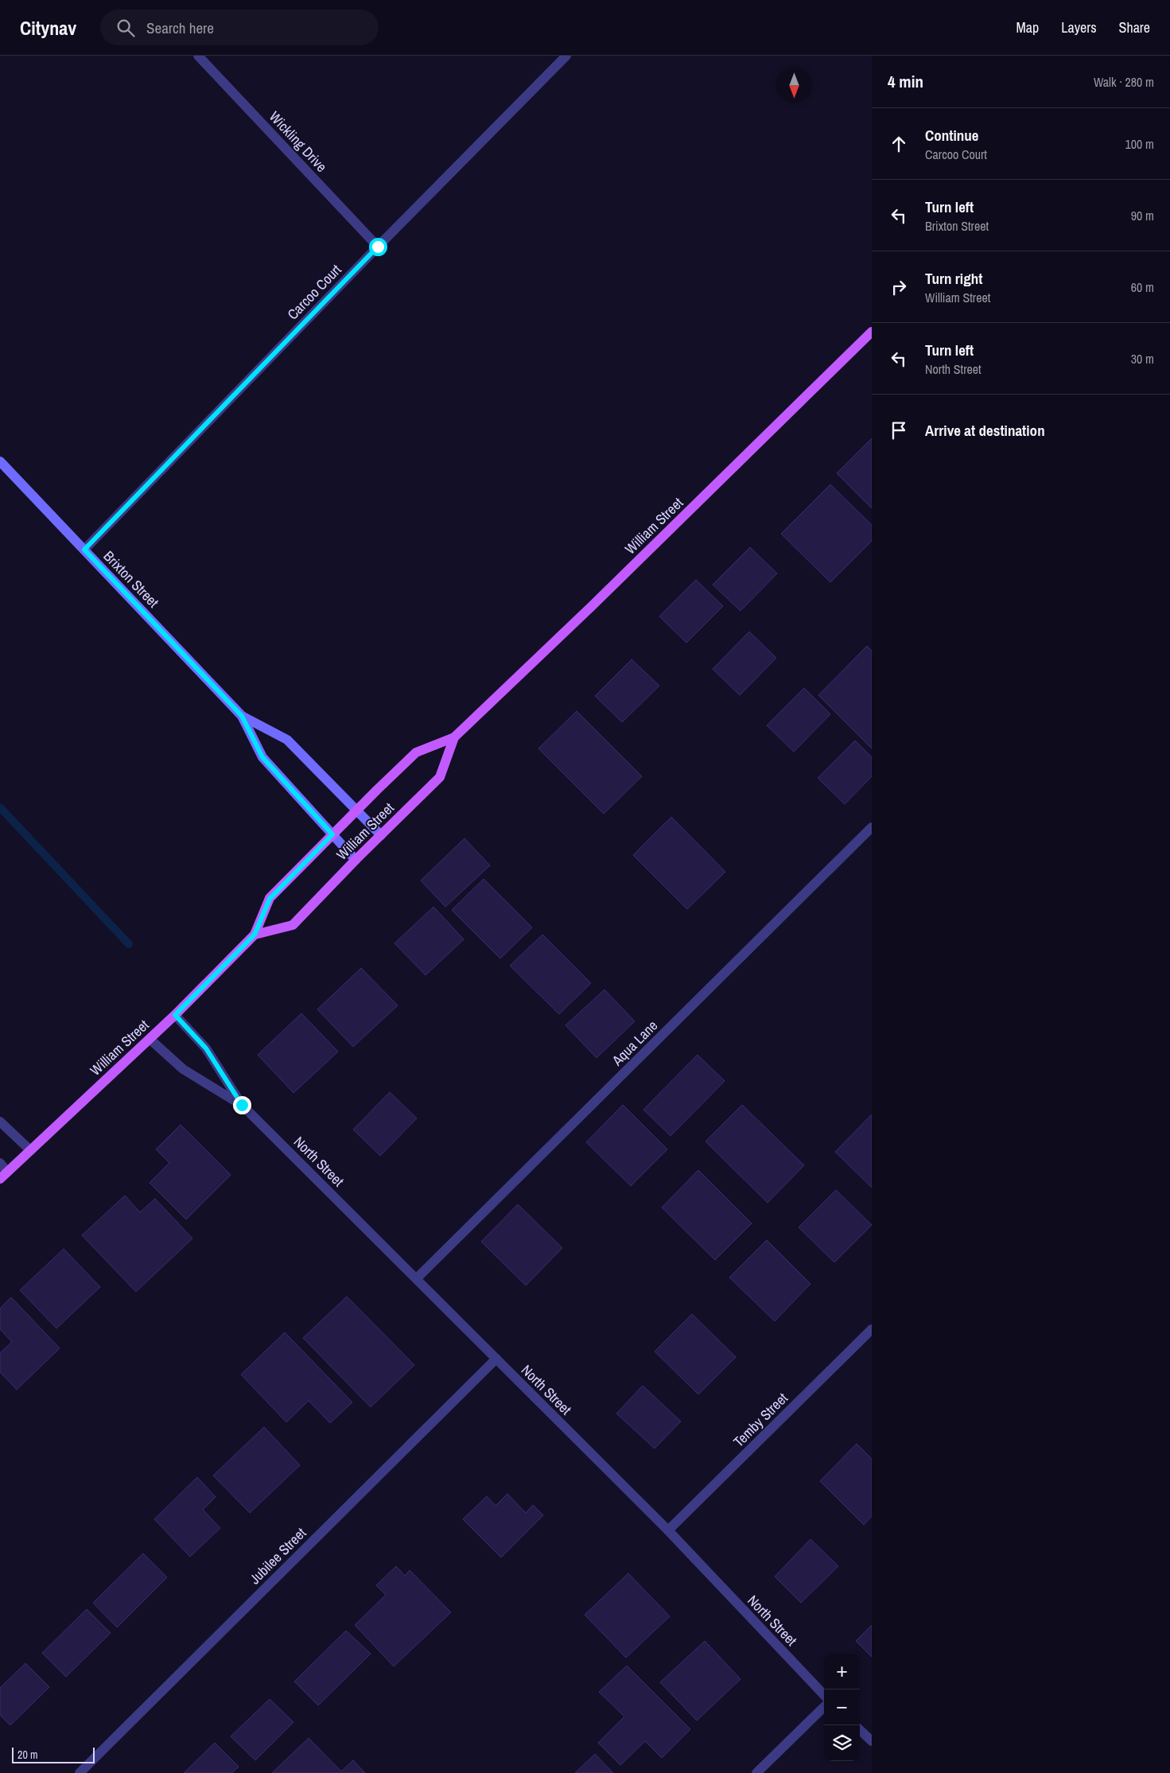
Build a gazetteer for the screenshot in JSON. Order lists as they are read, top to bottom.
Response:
{
  "streets": {
    "main road": ["William Street", "Brixton Street"],
    "street": [
      "Wickling Drive",
      "Carcoo Court",
      "Aqua Lane",
      "North Street",
      "Temby Street",
      "Jubilee Street"
    ]
  },
  "crossings": [
    ["Wickling Drive", "Carcoo Court"],
    ["Carcoo Court", "Brixton Street"],
    ["William Street", "Brixton Street"],
    ["William Street", "North Street"],
    ["Aqua Lane", "North Street"],
    ["North Street", "Temby Street"],
    ["North Street", "Jubilee Street"]
  ],
  "scale_bar": "20 m",
  "north": "bottom",
  "page": {
    "header": "Citynav",
    "search": "Search here",
    "nav": ["Map", "Layers", "Share"],
    "heading": ["4 min", "Walk · 280 m"],
    "list": [
      ["Continue", "Carcoo Court", "100 m"],
      ["Turn left", "Brixton Street", "90 m"],
      ["Turn right", "William Street", "60 m"],
      ["Turn left", "North Street", "30 m"],
      "Arrive at destination"
    ],
    "map_buttons": ["+", "−"],
    "scale": "20 m"
  }
}
